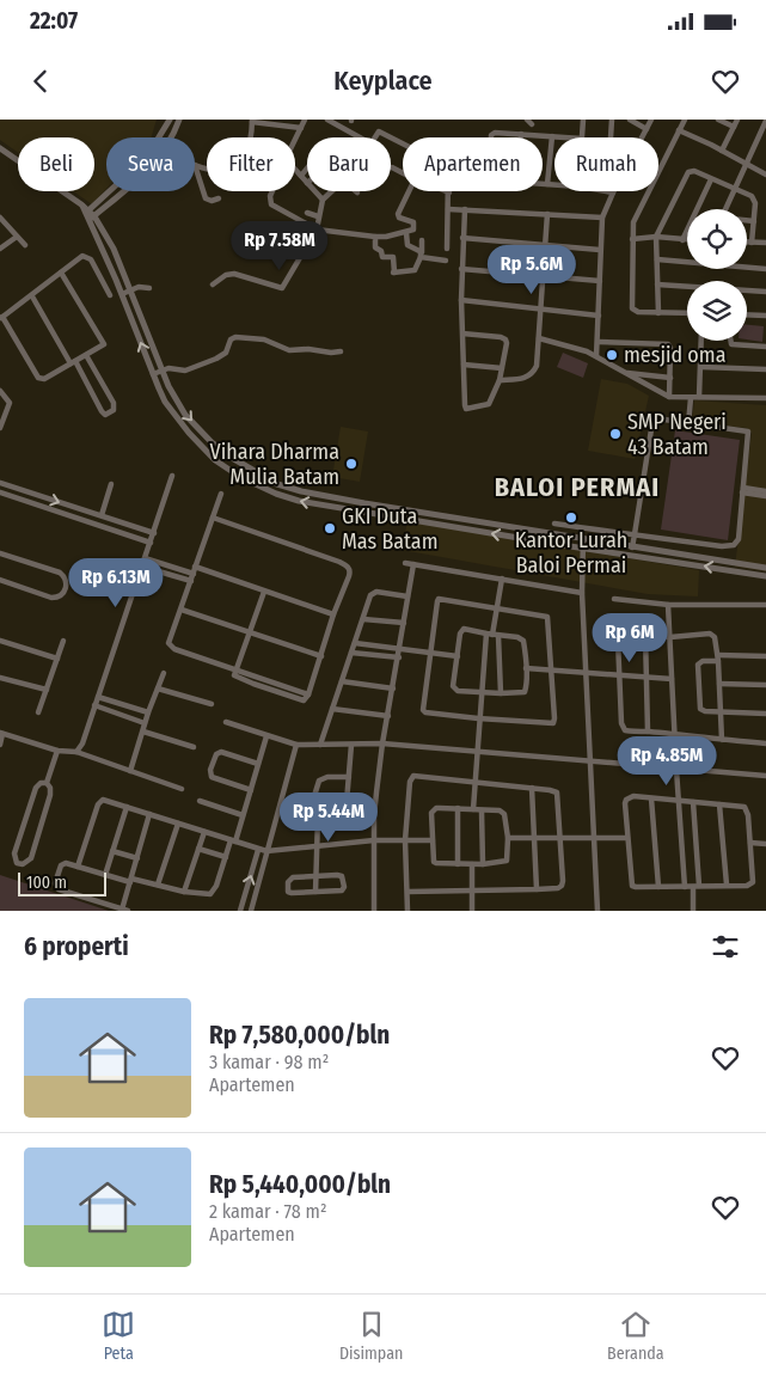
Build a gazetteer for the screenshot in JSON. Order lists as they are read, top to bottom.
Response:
{
  "districts": ["BALOI PERMAI"],
  "places": [
    "mesjid oma",
    "SMP Negeri 43 Batam",
    "Vihara Dharma Mulia Batam",
    "Kantor Lurah Baloi Permai",
    "GKI Duta Mas Batam"
  ],
  "scale_bar": "100 m",
  "page": {
    "status": "22:07",
    "header": "Keyplace",
    "chip": [
      "Beli",
      "Sewa",
      "Filter",
      "Baru",
      "Apartemen",
      "Rumah"
    ],
    "price": [
      "Rp 7.58M",
      "Rp 5.6M",
      "Rp 6.13M",
      "Rp 6M",
      "Rp 4.85M",
      "Rp 5.44M"
    ],
    "scale": "100 m",
    "heading": "6 properti",
    "list": [
      {
        "name": "Rp 7,580,000/bln",
        "note": "3 kamar · 98 m² · Apartemen"
      },
      {
        "name": "Rp 5,440,000/bln",
        "note": "2 kamar · 78 m² · Apartemen"
      }
    ],
    "tabs": ["Peta", "Disimpan", "Beranda"]
  }
}
